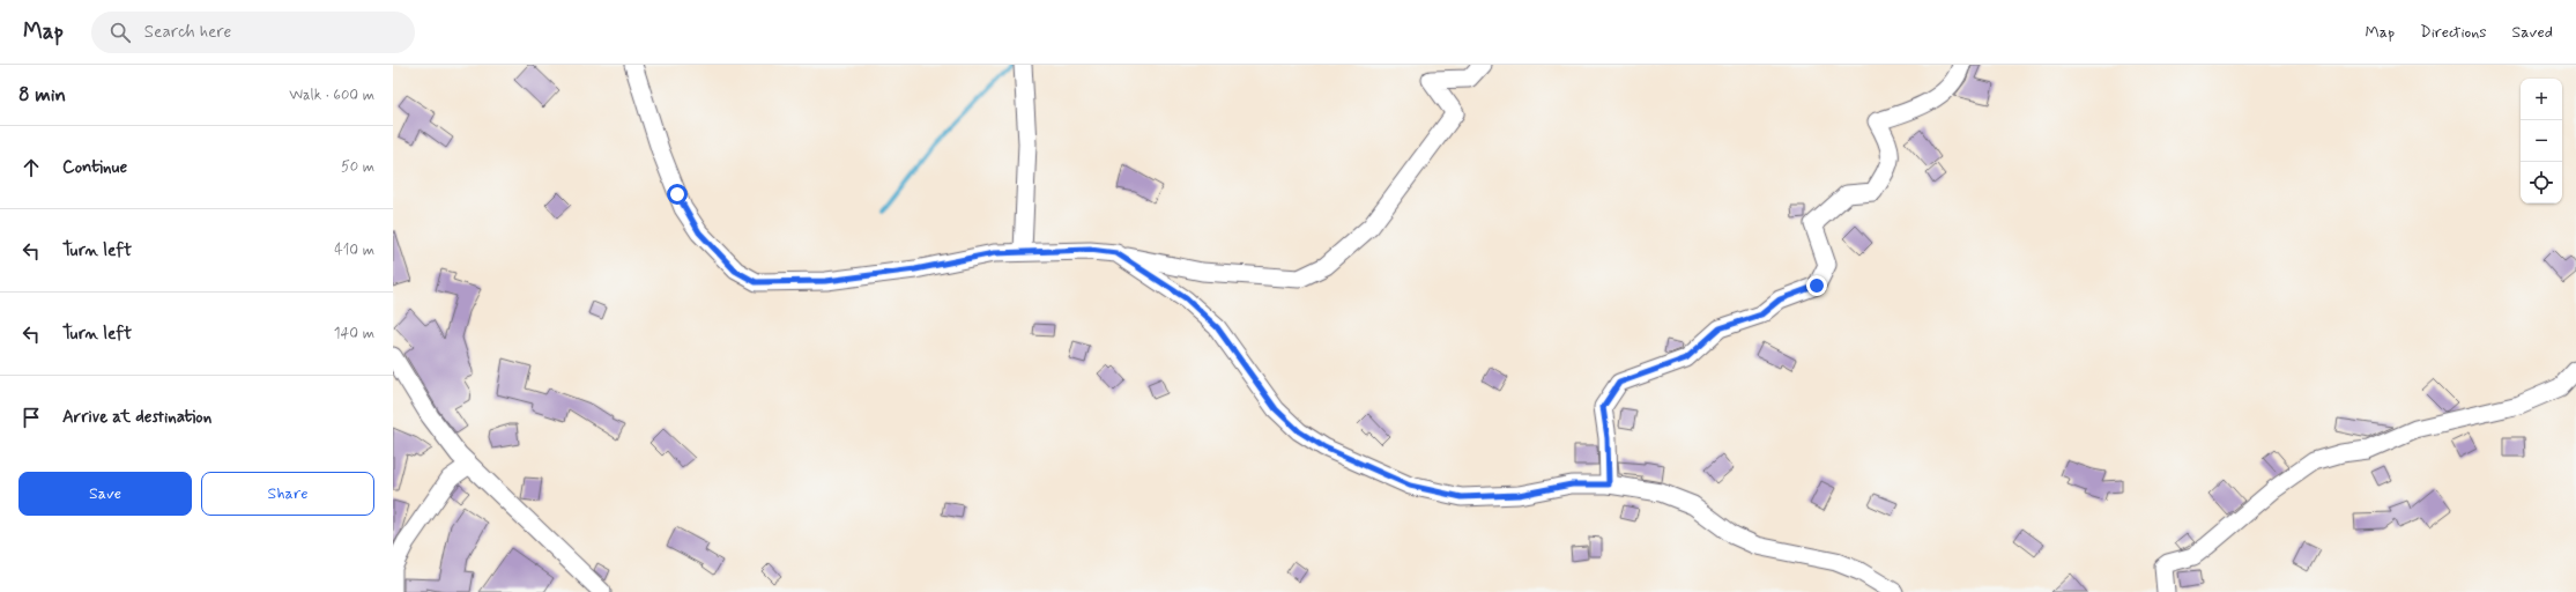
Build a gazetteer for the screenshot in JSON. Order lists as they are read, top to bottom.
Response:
{
  "page": {
    "header": "Map",
    "search": "Search here",
    "nav": ["Map", "Directions", "Saved"],
    "heading": ["8 min", "Walk · 600 m"],
    "map_buttons": ["+", "−"],
    "list": [
      ["Continue", "50 m"],
      ["Turn left", "410 m"],
      ["Turn left", "140 m"],
      "Arrive at destination"
    ],
    "buttons": ["Save", "Share"]
  }
}
